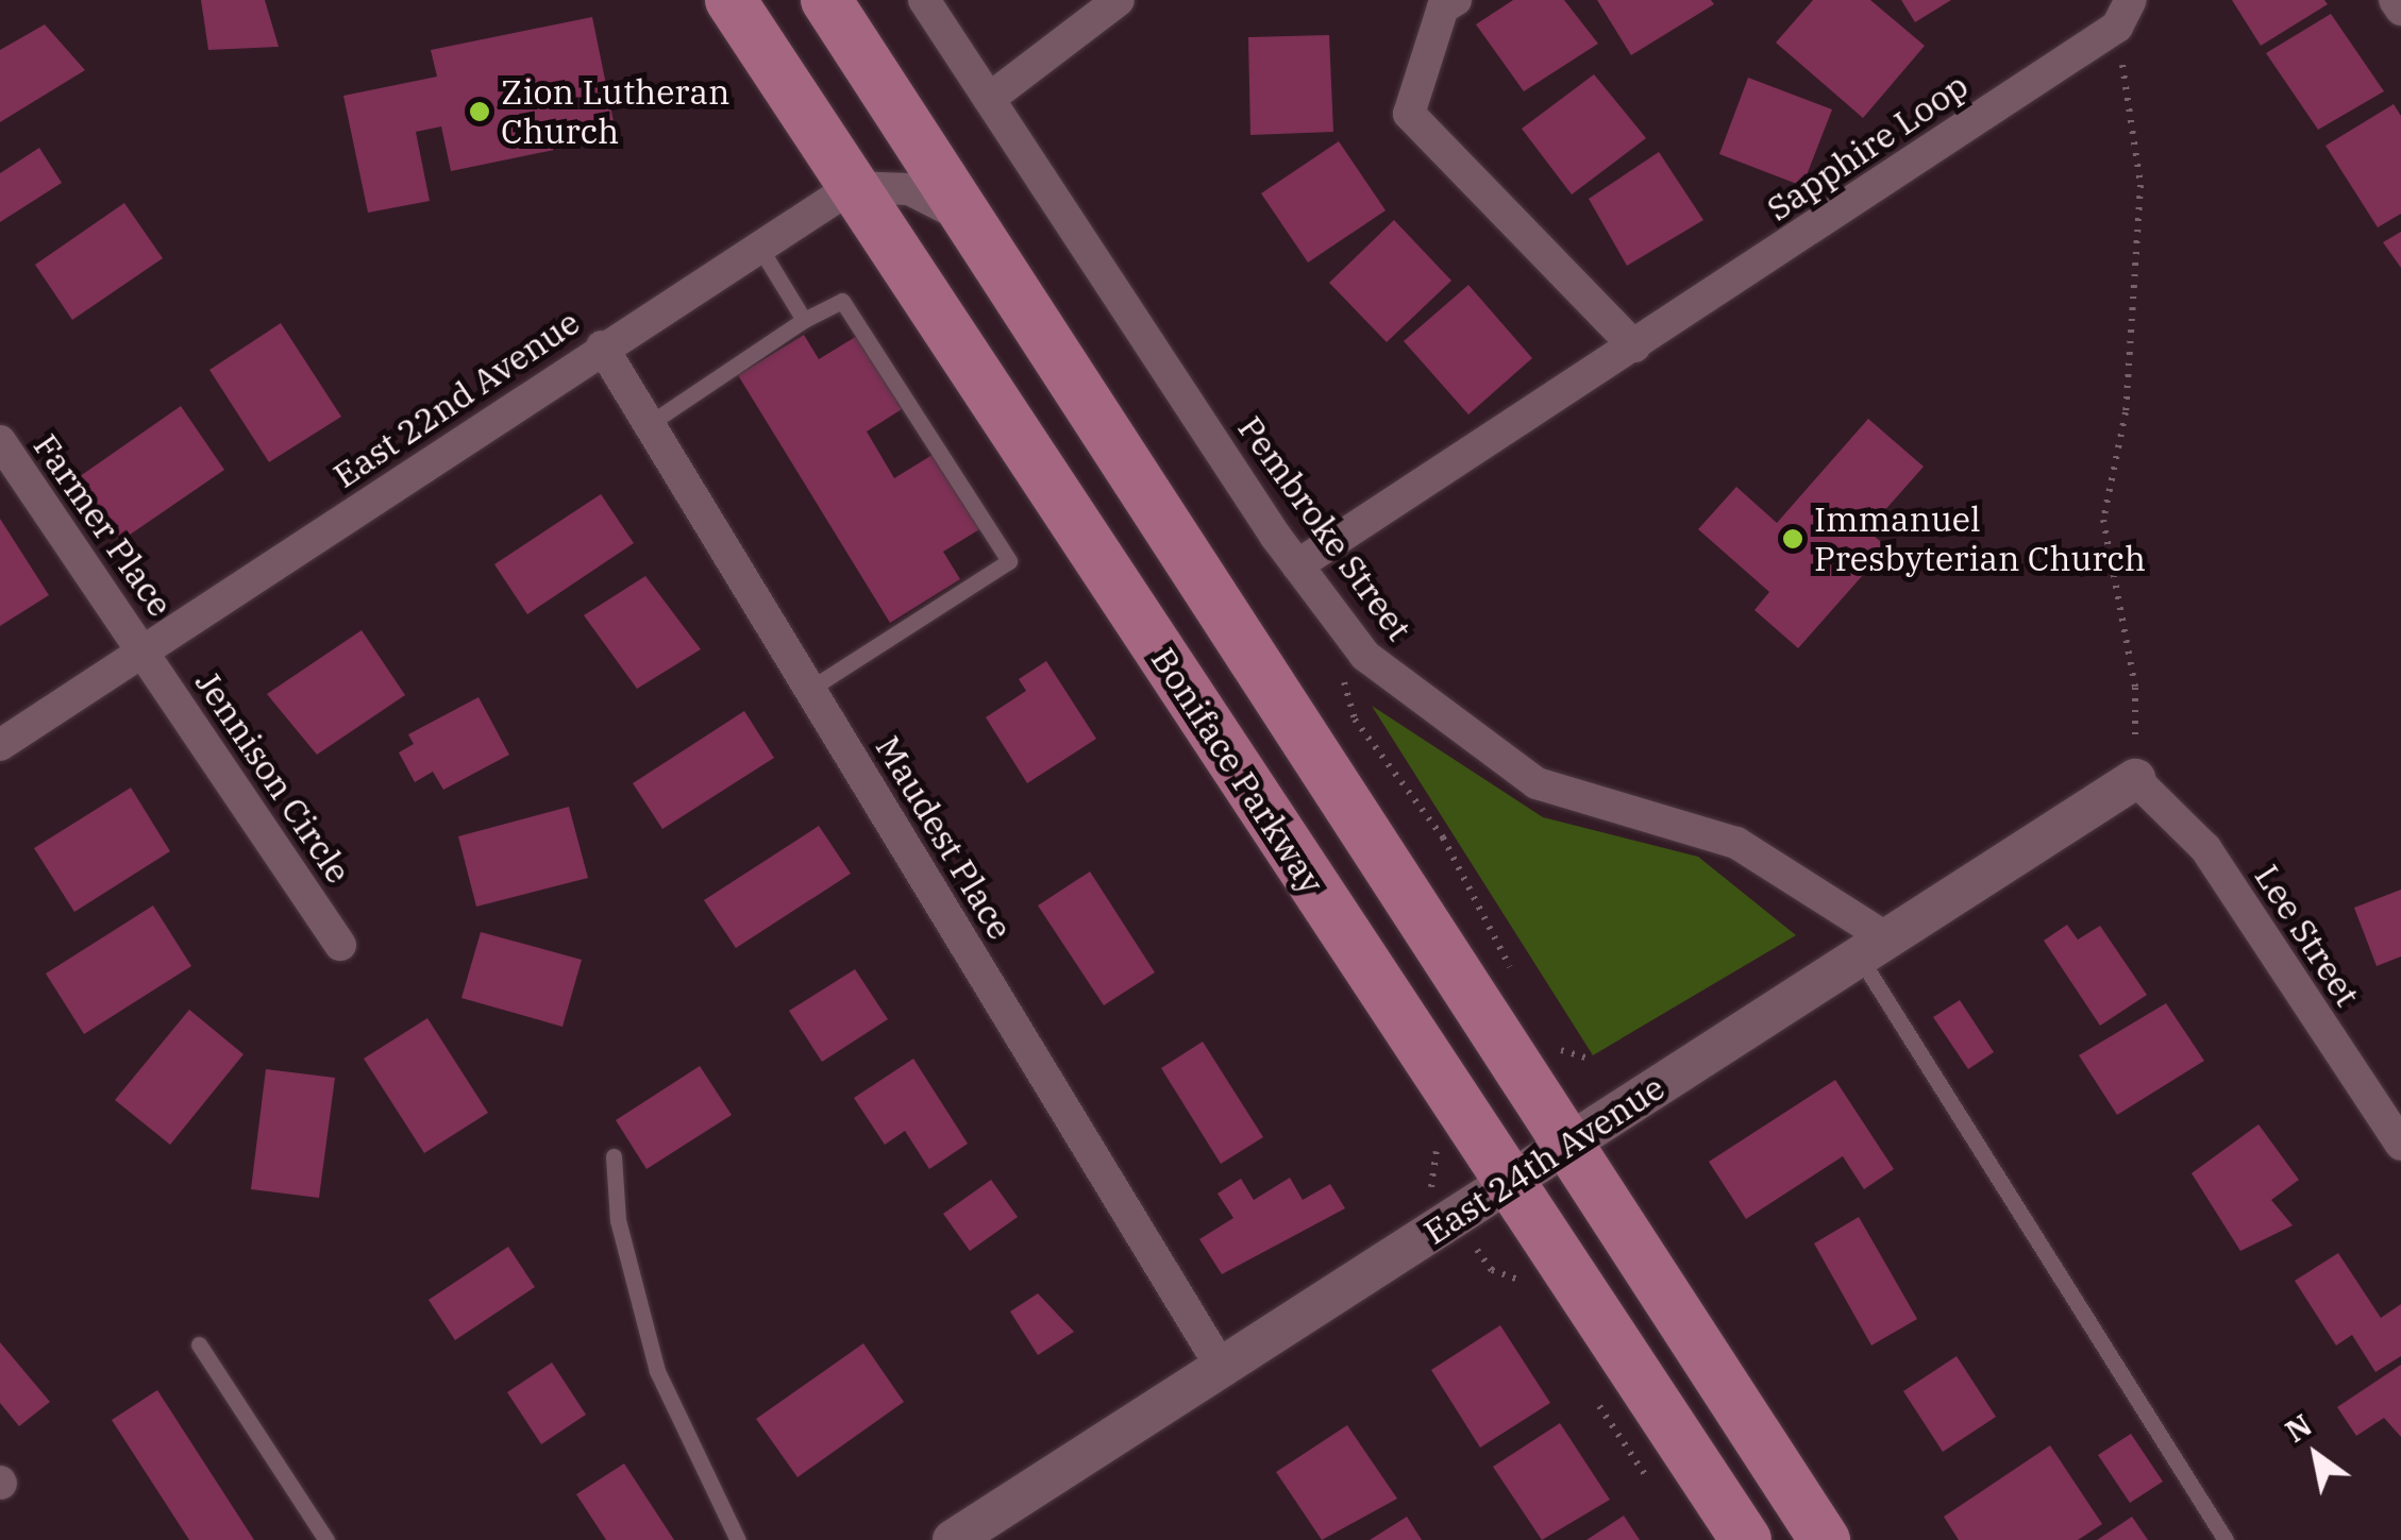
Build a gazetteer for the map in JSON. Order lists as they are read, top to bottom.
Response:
{
  "streets": {
    "main road": ["Boniface Parkway"],
    "street": [
      "Sapphire Loop",
      "East 22nd Avenue",
      "Farmer Place",
      "Pembroke Street",
      "Jennison Circle",
      "Maudest Place",
      "Lee Street",
      "East 24th Avenue"
    ]
  },
  "crossings": [
    ["Sapphire Loop", "Pembroke Street"],
    ["East 22nd Avenue", "Farmer Place"],
    ["East 22nd Avenue", "Boniface Parkway"],
    ["East 22nd Avenue", "Jennison Circle"],
    ["East 22nd Avenue", "Maudest Place"],
    ["Farmer Place", "Jennison Circle"],
    ["Pembroke Street", "East 24th Avenue"],
    ["Boniface Parkway", "East 24th Avenue"],
    ["Maudest Place", "East 24th Avenue"],
    ["Lee Street", "East 24th Avenue"]
  ],
  "places": ["Zion Lutheran Church", "Immanuel Presbyterian Church"],
  "north": "top left"
}
